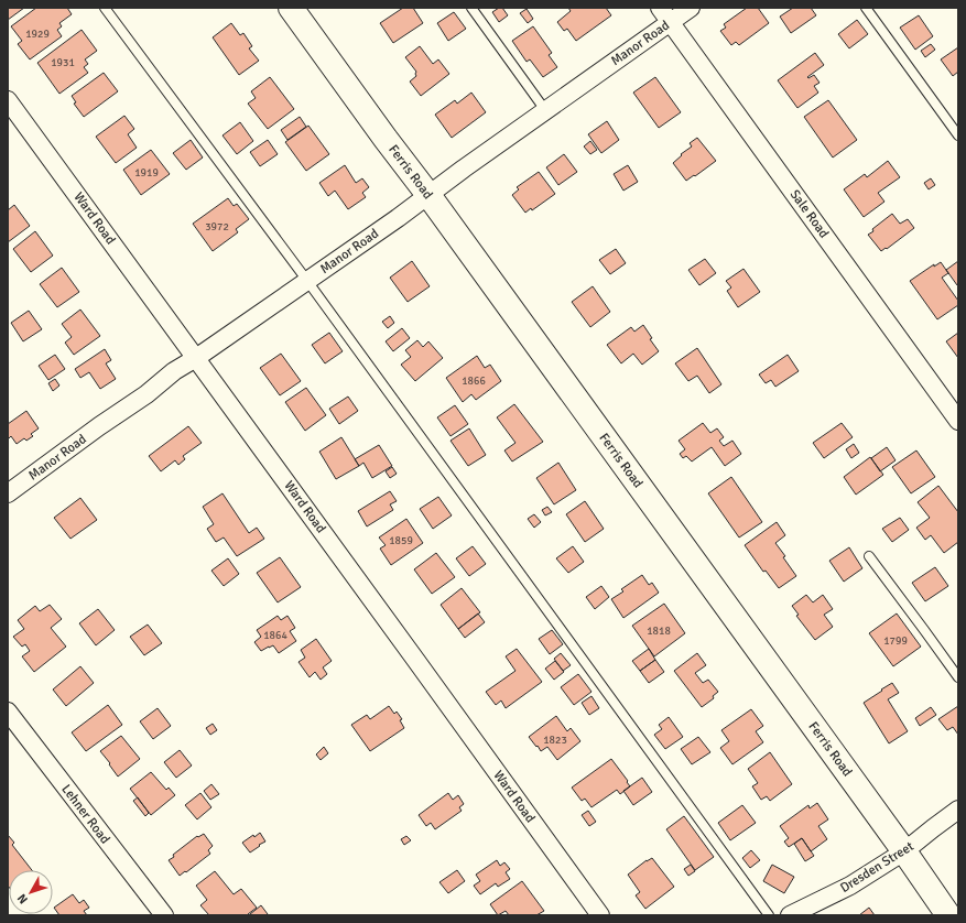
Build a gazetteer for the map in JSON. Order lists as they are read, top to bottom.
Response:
{
  "streets": {
    "main road": ["Ferris Road"],
    "street": [
      "Manor Road",
      "Sale Road",
      "Ward Road",
      "Lehner Road",
      "Dresden Street"
    ]
  },
  "crossings": [
    ["Manor Road", "Ferris Road"],
    ["Manor Road", "Sale Road"],
    ["Manor Road", "Ward Road"],
    ["Ferris Road", "Dresden Street"]
  ],
  "house_numbers": [
    "1929",
    "1931",
    "1919",
    "3972",
    "1866",
    "1859",
    "1818",
    "1864",
    "1799",
    "1823"
  ],
  "north": "bottom left"
}
